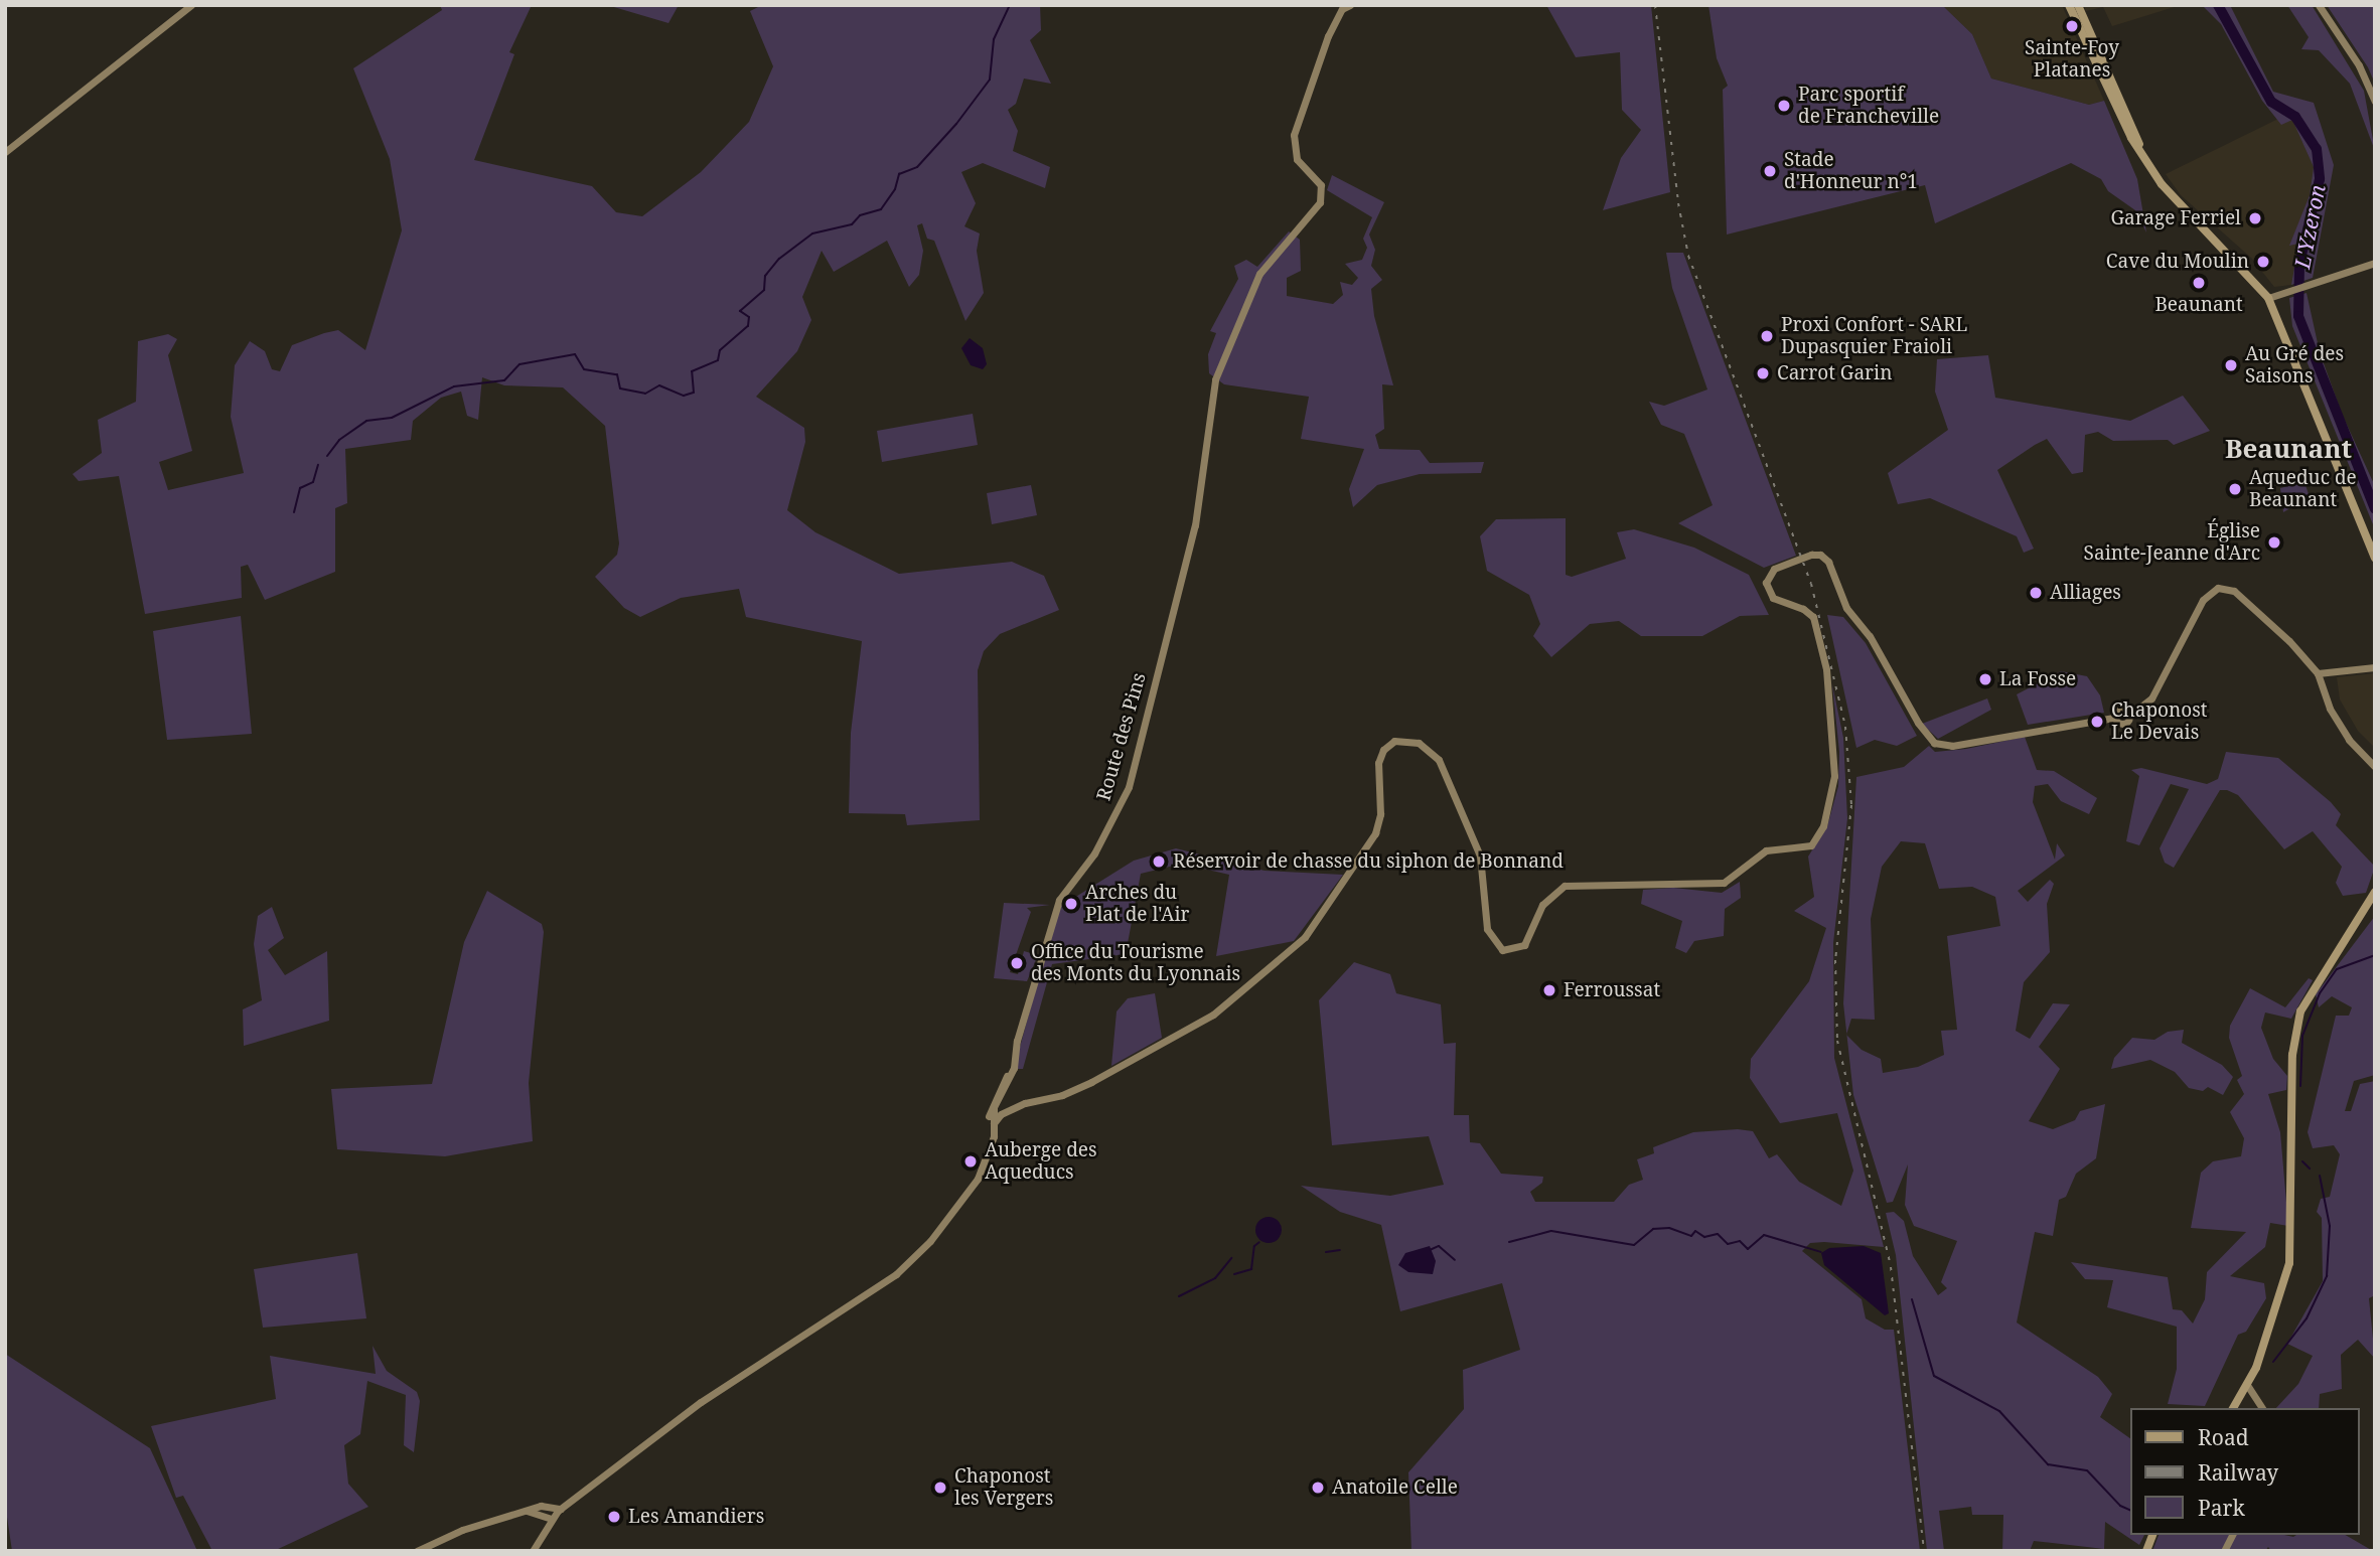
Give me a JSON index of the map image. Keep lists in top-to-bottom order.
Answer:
{
  "streets": {
    "main road": ["Route des Pins"]
  },
  "districts": ["Beaunant"],
  "water": ["L'Yzeron"],
  "places": [
    "Sainte-Foy Platanes",
    "Parc sportif de Francheville",
    "Stade d'Honneur n°1",
    "Garage Ferriel",
    "Cave du Moulin",
    "Beaunant",
    "Proxi Confort - SARL Dupasquier Fraioli",
    "Au Gré des Saisons",
    "Carrot Garin",
    "Aqueduc de Beaunant",
    "Église Sainte-Jeanne d'Arc",
    "Alliages",
    "La Fosse",
    "Chaponost Le Devais",
    "Réservoir de chasse du siphon de Bonnand",
    "Arches du Plat de l'Air",
    "Office du Tourisme des Monts du Lyonnais",
    "Ferroussat",
    "Auberge des Aqueducs",
    "Chaponost les Vergers",
    "Anatoile Celle",
    "Les Amandiers"
  ],
  "legend": ["Road", "Railway", "Park"]
}
